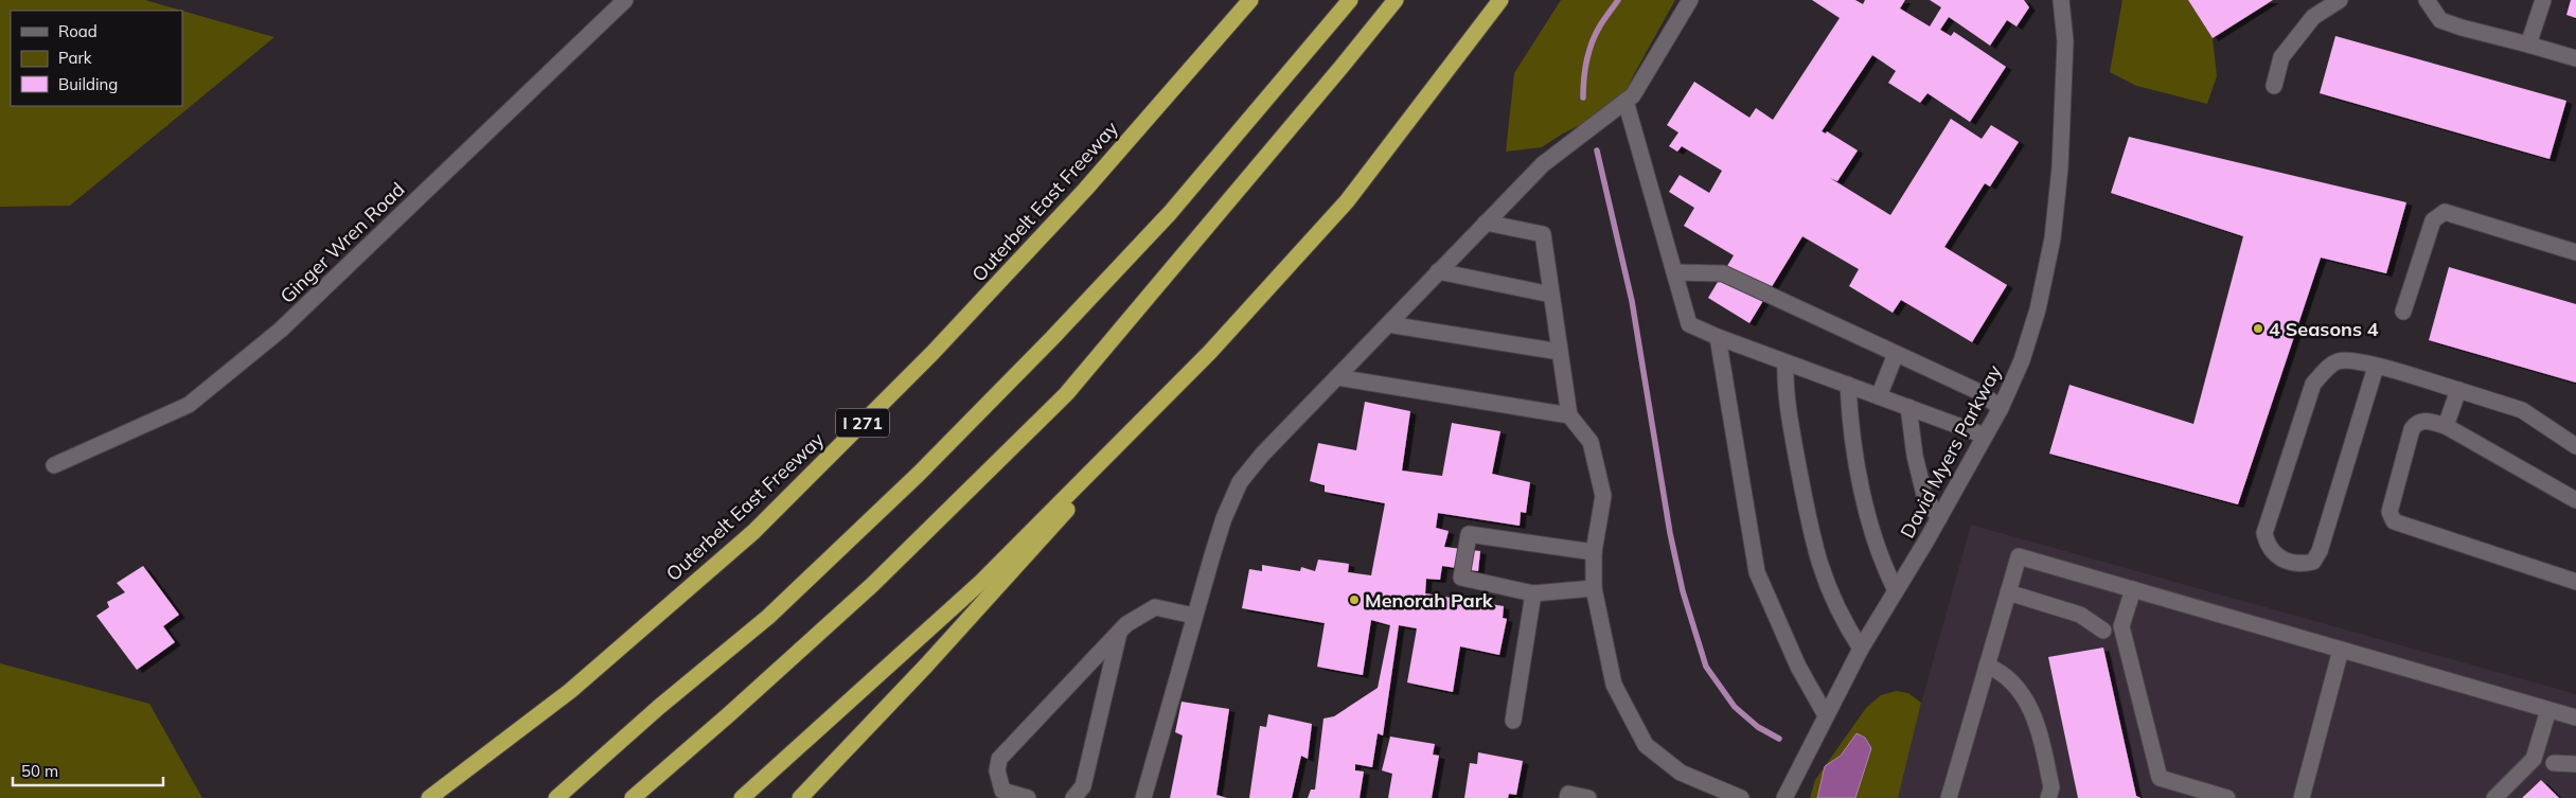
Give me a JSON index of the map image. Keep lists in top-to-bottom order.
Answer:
{
  "streets": {
    "highway": ["Outerbelt East Freeway", "I 271"],
    "street": ["Ginger Wren Road", "David Myers Parkway"]
  },
  "places": ["4 Seasons 4", "Menorah Park"],
  "legend": ["Road", "Park", "Building"],
  "scale_bar": "50 m"
}
